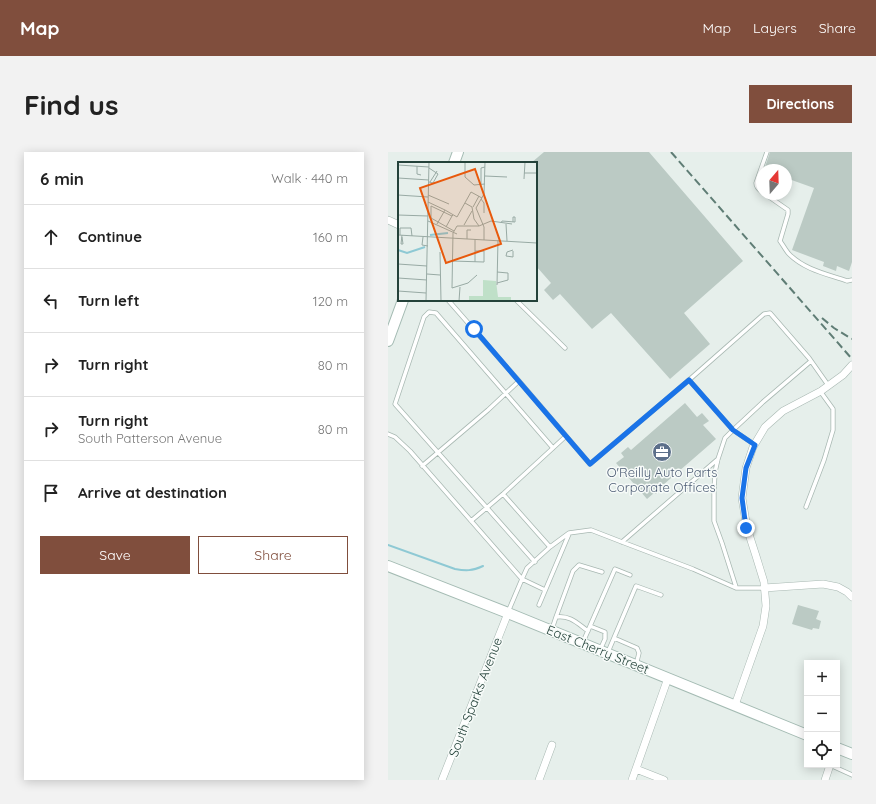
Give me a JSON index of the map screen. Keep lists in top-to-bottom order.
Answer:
{
  "streets": {
    "street": ["East Cherry Street", "South Sparks Avenue"]
  },
  "crossings": [
    ["East Cherry Street", "South Sparks Avenue"]
  ],
  "places": {
    "office": ["O'Reilly Auto Parts Corporate Offices"]
  },
  "north": "top",
  "page": {
    "header": "Map",
    "nav": ["Map", "Layers", "Share"],
    "buttons": [
      "Directions",
      ["Save", "Share"]
    ],
    "title": "Find us",
    "heading": ["6 min", "Walk · 440 m"],
    "list": [
      ["Continue", "160 m"],
      ["Turn left", "120 m"],
      ["Turn right", "80 m"],
      ["Turn right", "South Patterson Avenue", "80 m"],
      "Arrive at destination"
    ],
    "map_buttons": ["+", "−"]
  }
}
